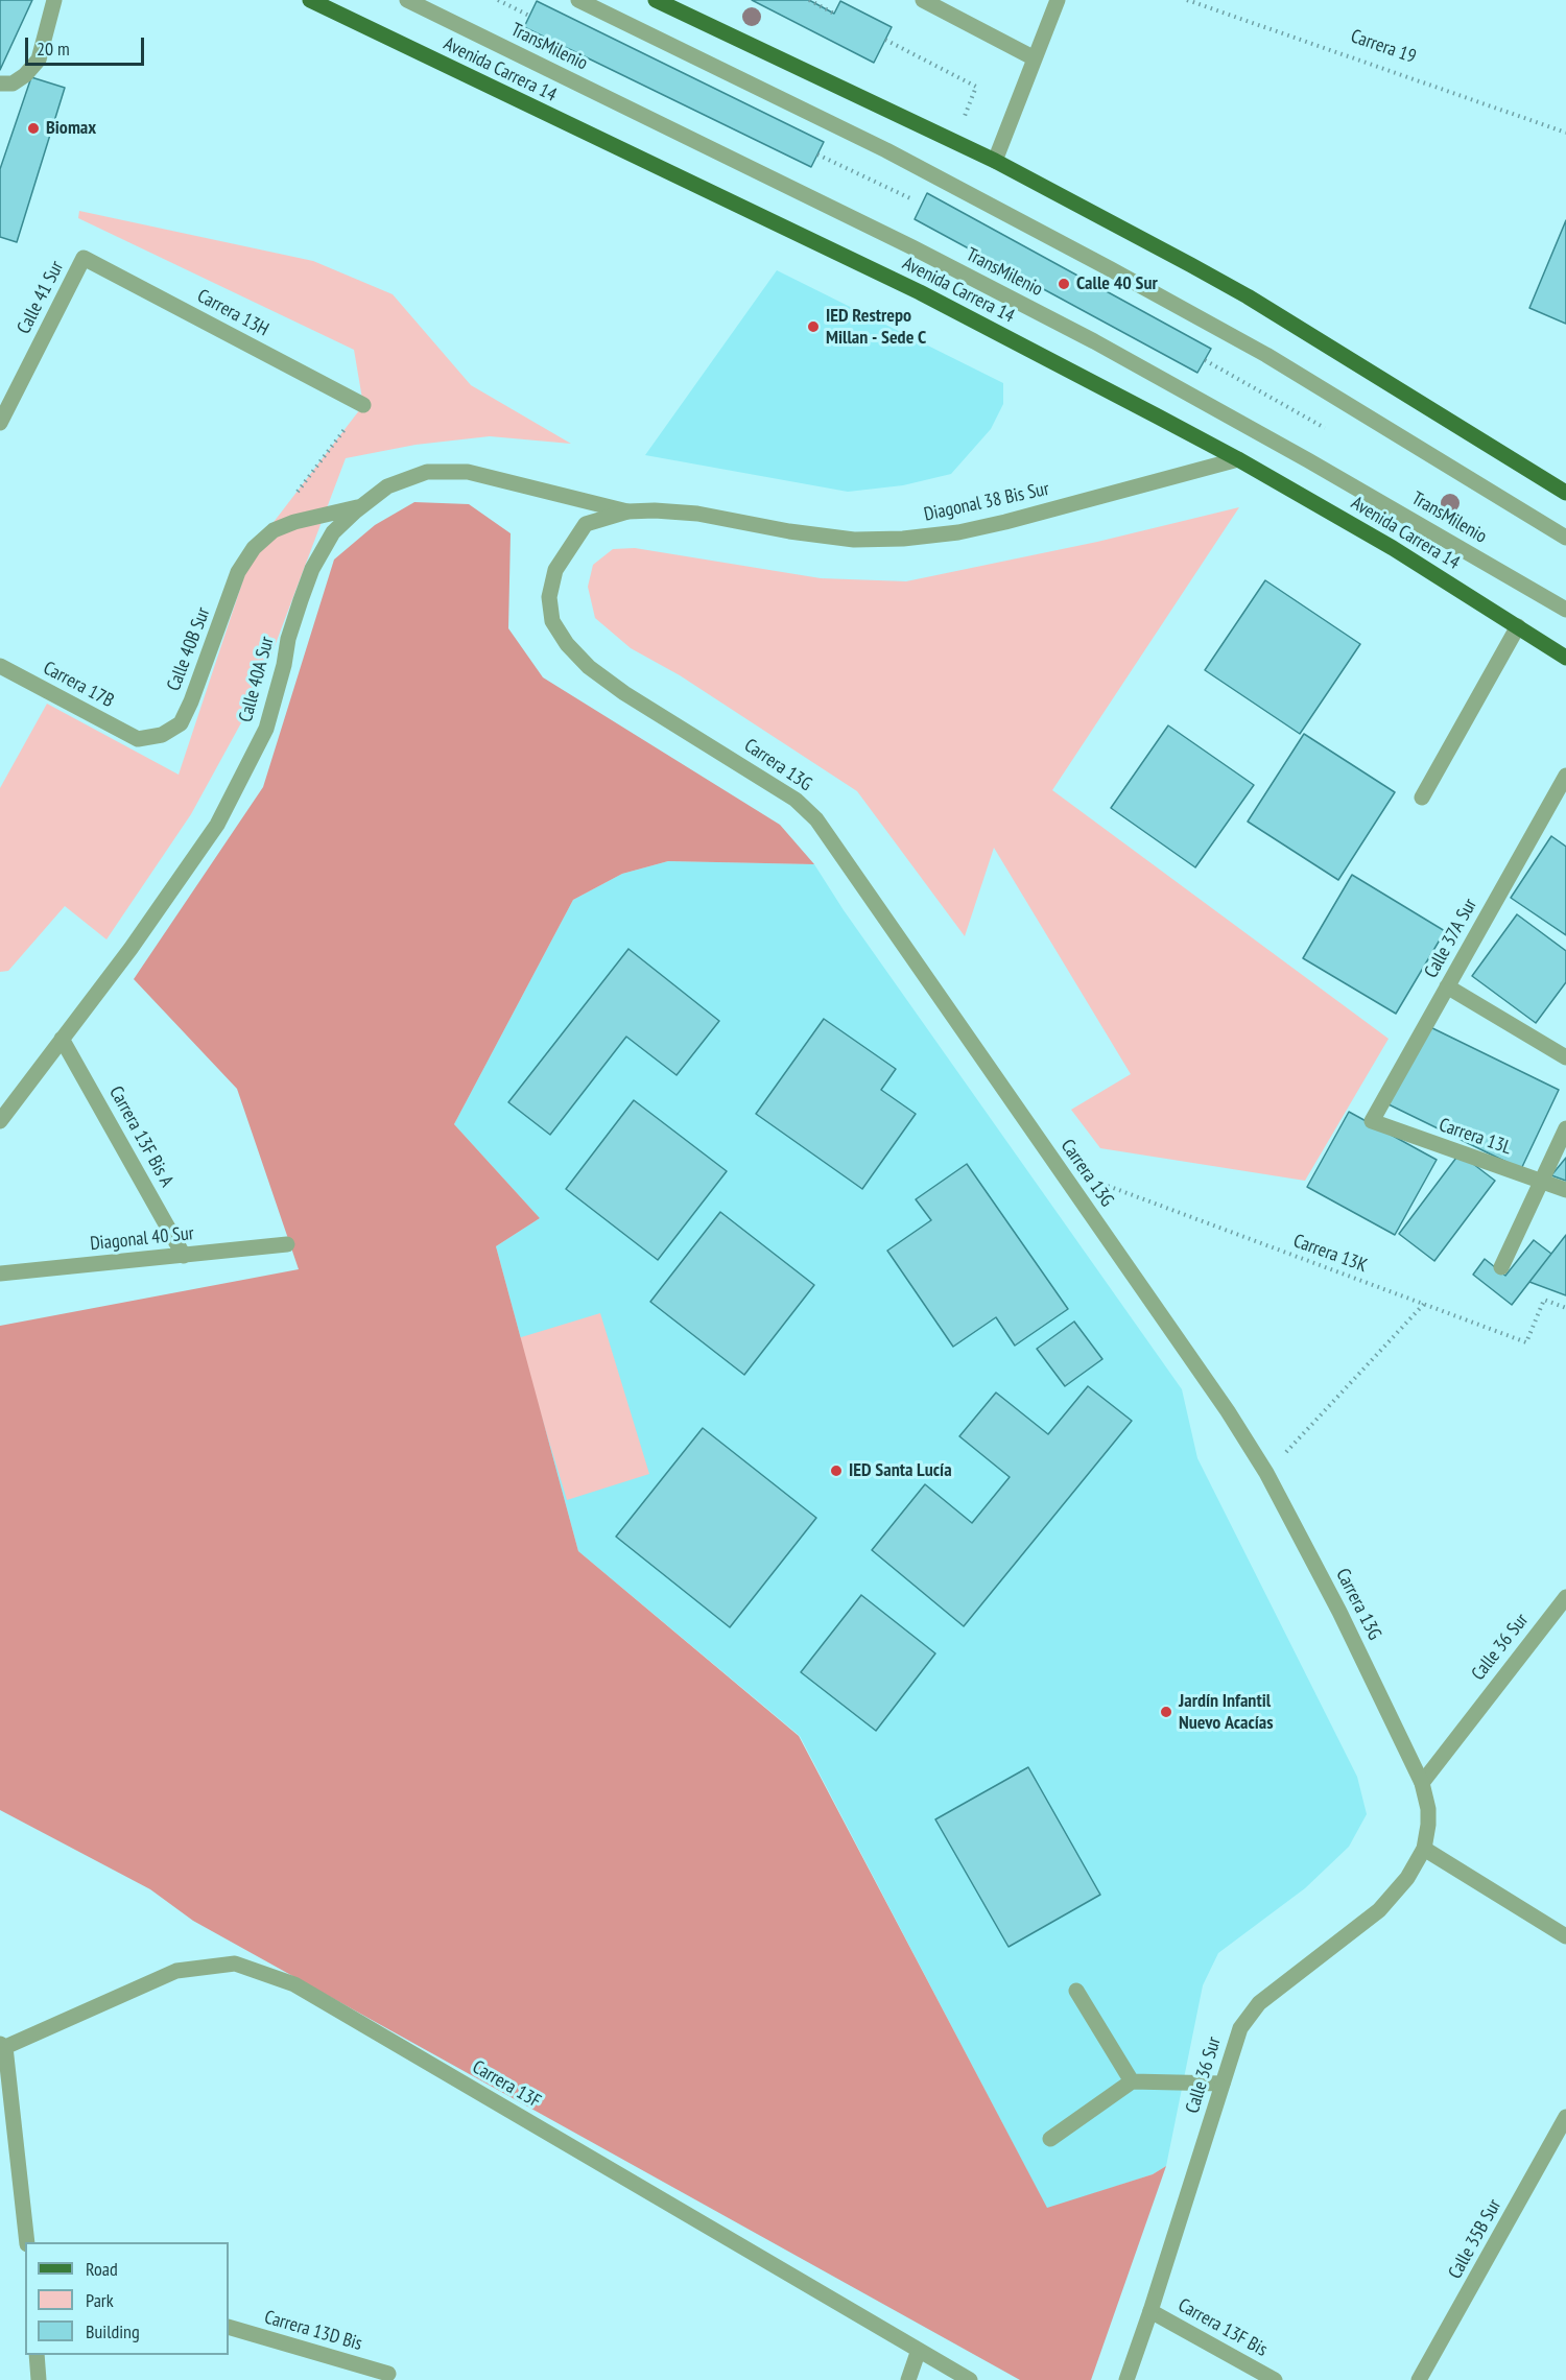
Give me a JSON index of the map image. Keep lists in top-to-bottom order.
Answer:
{
  "streets": {
    "main road": ["Avenida Carrera 14"],
    "street": [
      "TransMilenio",
      "Calle 41 Sur",
      "Carrera 13H",
      "Diagonal 38 Bis Sur",
      "Calle 40B Sur",
      "Calle 40A Sur",
      "Carrera 17B",
      "Carrera 13G",
      "Calle 37A Sur",
      "Carrera 13F Bis A",
      "Carrera 13L",
      "Diagonal 40 Sur",
      "Calle 36 Sur",
      "Carrera 13F",
      "Calle 35B Sur",
      "Carrera 13F Bis",
      "Carrera 13D Bis"
    ],
    "path": ["Carrera 19", "Carrera 13K"]
  },
  "crossings": [
    ["Avenida Carrera 14", "Diagonal 38 Bis Sur"],
    ["Calle 41 Sur", "Carrera 13H"],
    ["Diagonal 38 Bis Sur", "Calle 40A Sur"],
    ["Diagonal 38 Bis Sur", "Carrera 13G"],
    ["Calle 40B Sur", "Calle 40A Sur"],
    ["Calle 40B Sur", "Carrera 17B"],
    ["Calle 40A Sur", "Carrera 13G"],
    ["Calle 40A Sur", "Carrera 13F Bis A"],
    ["Carrera 13G", "Calle 36 Sur"],
    ["Calle 37A Sur", "Carrera 13L"],
    ["Carrera 13F Bis A", "Diagonal 40 Sur"],
    ["Calle 36 Sur", "Carrera 13F Bis"]
  ],
  "places": [
    "Biomax",
    "Calle 40 Sur",
    "IED Restrepo Millan - Sede C",
    "IED Santa Lucía",
    "Jardín Infantil Nuevo Acacías"
  ],
  "legend": ["Road", "Park", "Building"],
  "scale_bar": "20 m"
}
